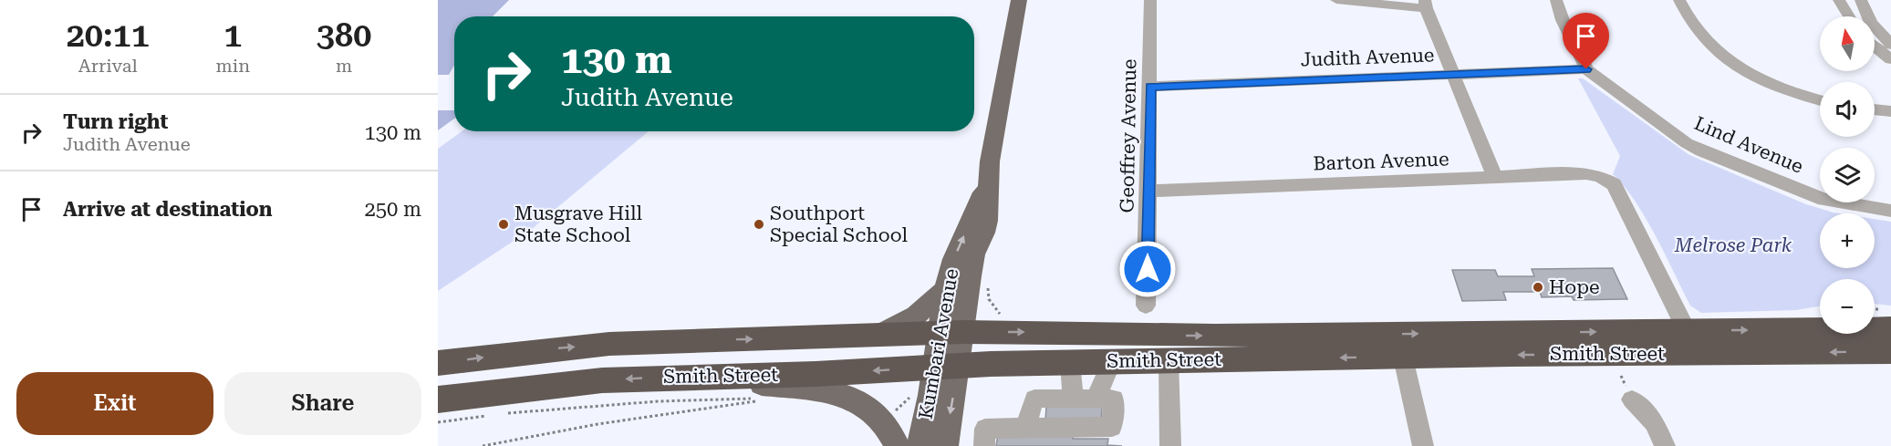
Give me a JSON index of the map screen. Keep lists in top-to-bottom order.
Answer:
{
  "streets": {
    "highway": ["Smith Street"],
    "main road": ["Kumbari Avenue"],
    "street": [
      "Judith Avenue",
      "Geoffrey Avenue",
      "Lind Avenue",
      "Barton Avenue"
    ]
  },
  "crossings": [
    ["Judith Avenue", "Geoffrey Avenue"],
    ["Judith Avenue", "Lind Avenue"],
    ["Geoffrey Avenue", "Barton Avenue"],
    ["Barton Avenue", "Smith Street"],
    ["Kumbari Avenue", "Smith Street"]
  ],
  "parks": ["Melrose Park"],
  "places": ["Musgrave Hill State School", "Southport Special School", "Hope"],
  "north": "top",
  "page": {
    "eta": [
      "20:11",
      "Arrival",
      "1",
      "min",
      "380",
      "m"
    ],
    "map_buttons": ["+", "−"],
    "turn": ["130 m", "Judith Avenue"],
    "list": [
      {
        "name": "Turn right",
        "note": "Judith Avenue",
        "value": "130 m"
      },
      {
        "name": "Arrive at destination",
        "value": "250 m"
      }
    ],
    "buttons": ["Exit", "Share"]
  }
}
